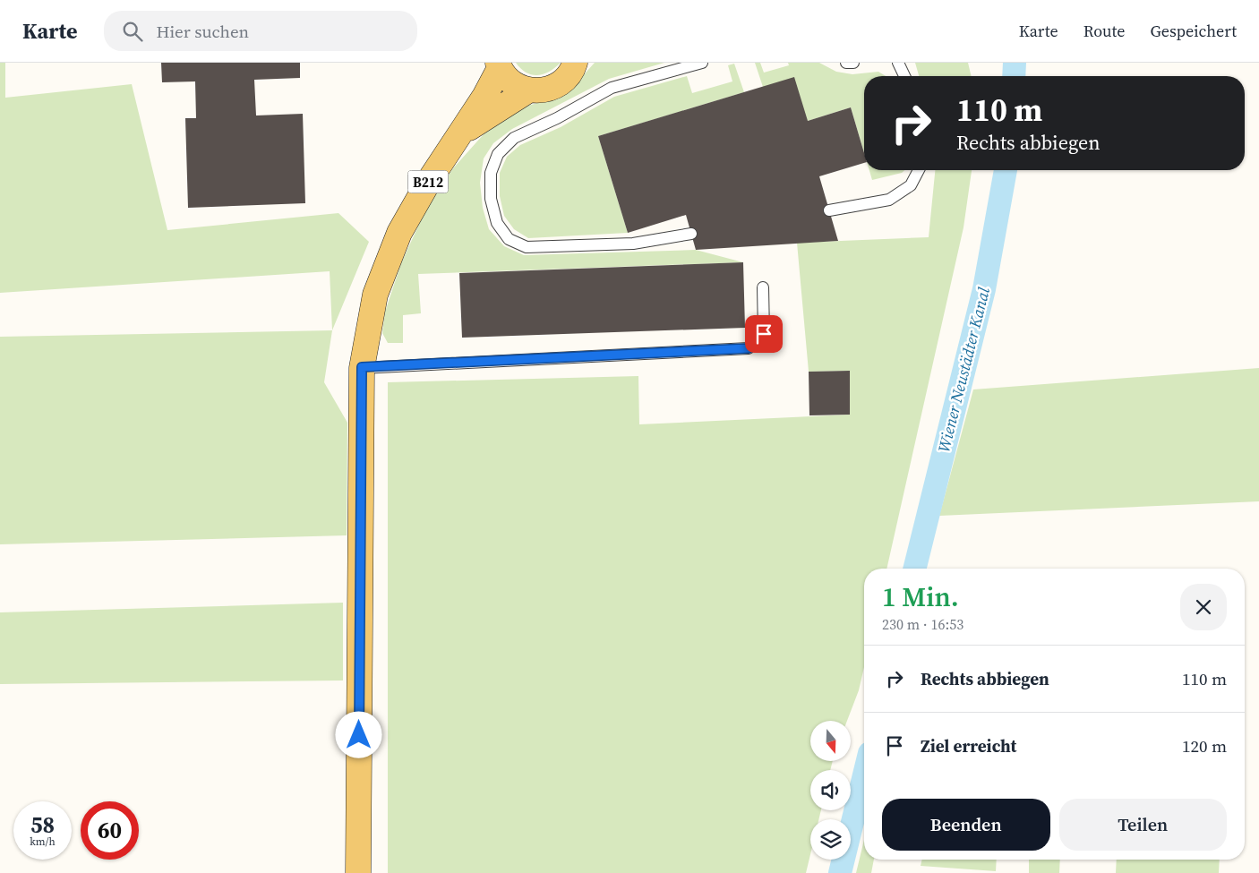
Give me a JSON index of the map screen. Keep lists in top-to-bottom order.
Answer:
{
  "streets": {
    "main road": ["B212"]
  },
  "water": ["Wiener Neustädter Kanal"],
  "north": "bottom",
  "page": {
    "header": "Karte",
    "search": "Hier suchen",
    "nav": ["Karte", "Route", "Gespeichert"],
    "turn": ["110 m", "Rechts abbiegen"],
    "heading": ["1 Min.", "230 m · 16:53"],
    "list": [
      {
        "name": "Rechts abbiegen",
        "value": "110 m"
      },
      {
        "name": "Ziel erreicht",
        "value": "120 m"
      }
    ],
    "buttons": ["Beenden", "Teilen"],
    "speed": "58 km/h",
    "limit": "60"
  }
}
